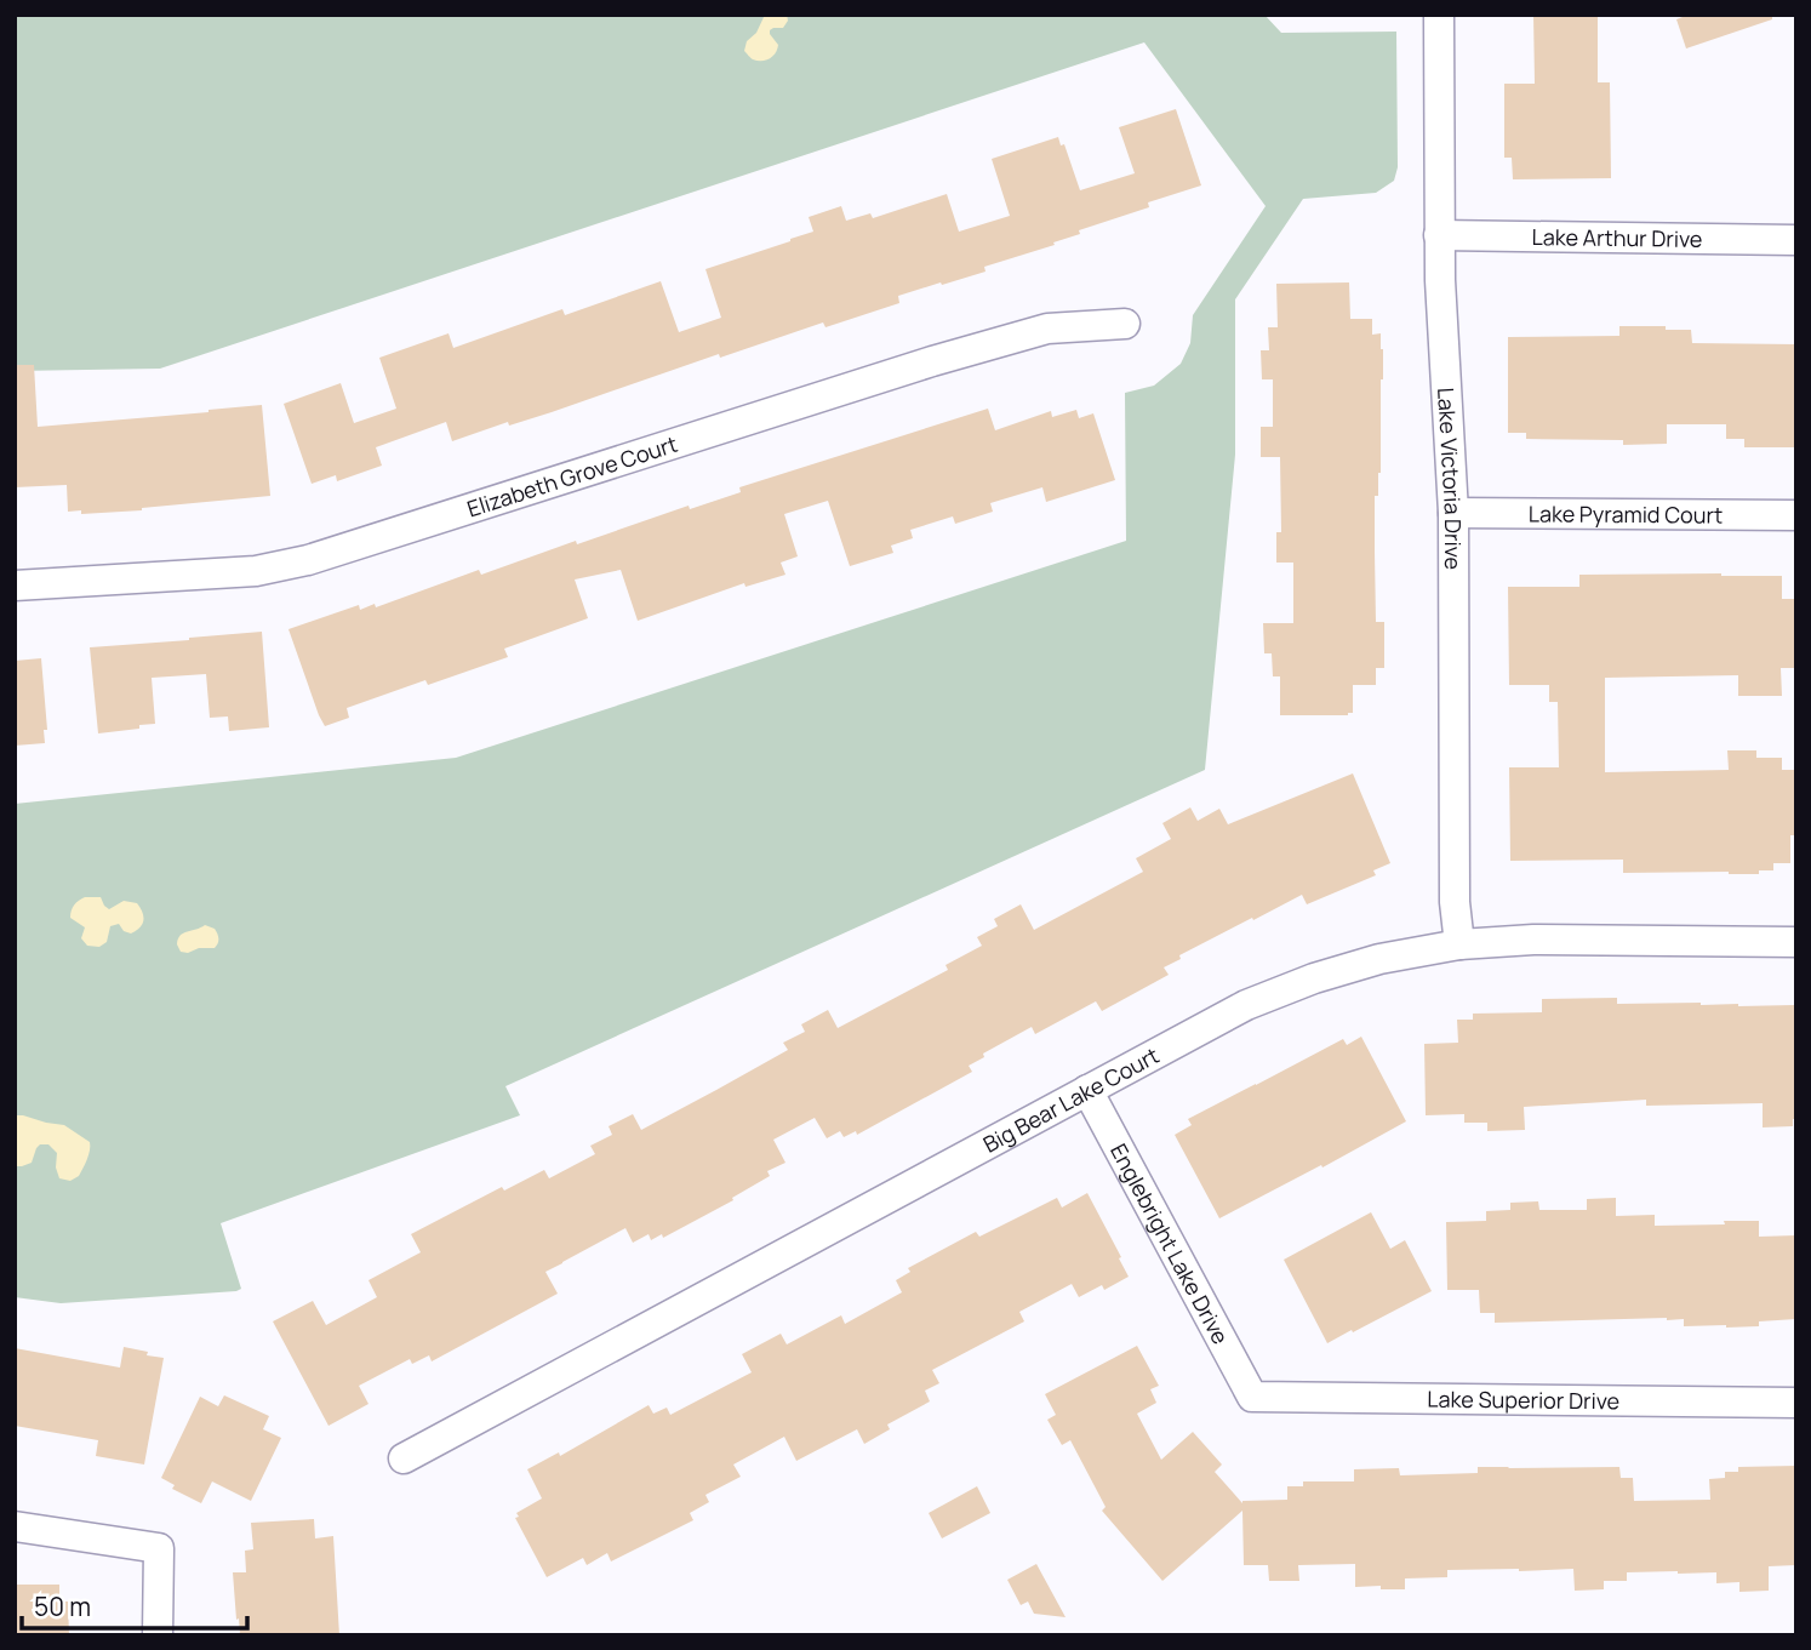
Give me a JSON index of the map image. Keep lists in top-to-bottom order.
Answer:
{
  "streets": {
    "street": [
      "Lake Arthur Drive",
      "Elizabeth Grove Court",
      "Lake Victoria Drive",
      "Lake Pyramid Court",
      "Big Bear Lake Court",
      "Englebright Lake Drive",
      "Lake Superior Drive"
    ]
  },
  "crossings": [
    ["Lake Arthur Drive", "Lake Victoria Drive"],
    ["Lake Victoria Drive", "Lake Pyramid Court"],
    ["Lake Victoria Drive", "Big Bear Lake Court"],
    ["Big Bear Lake Court", "Englebright Lake Drive"],
    ["Englebright Lake Drive", "Lake Superior Drive"]
  ],
  "scale_bar": "50 m"
}
